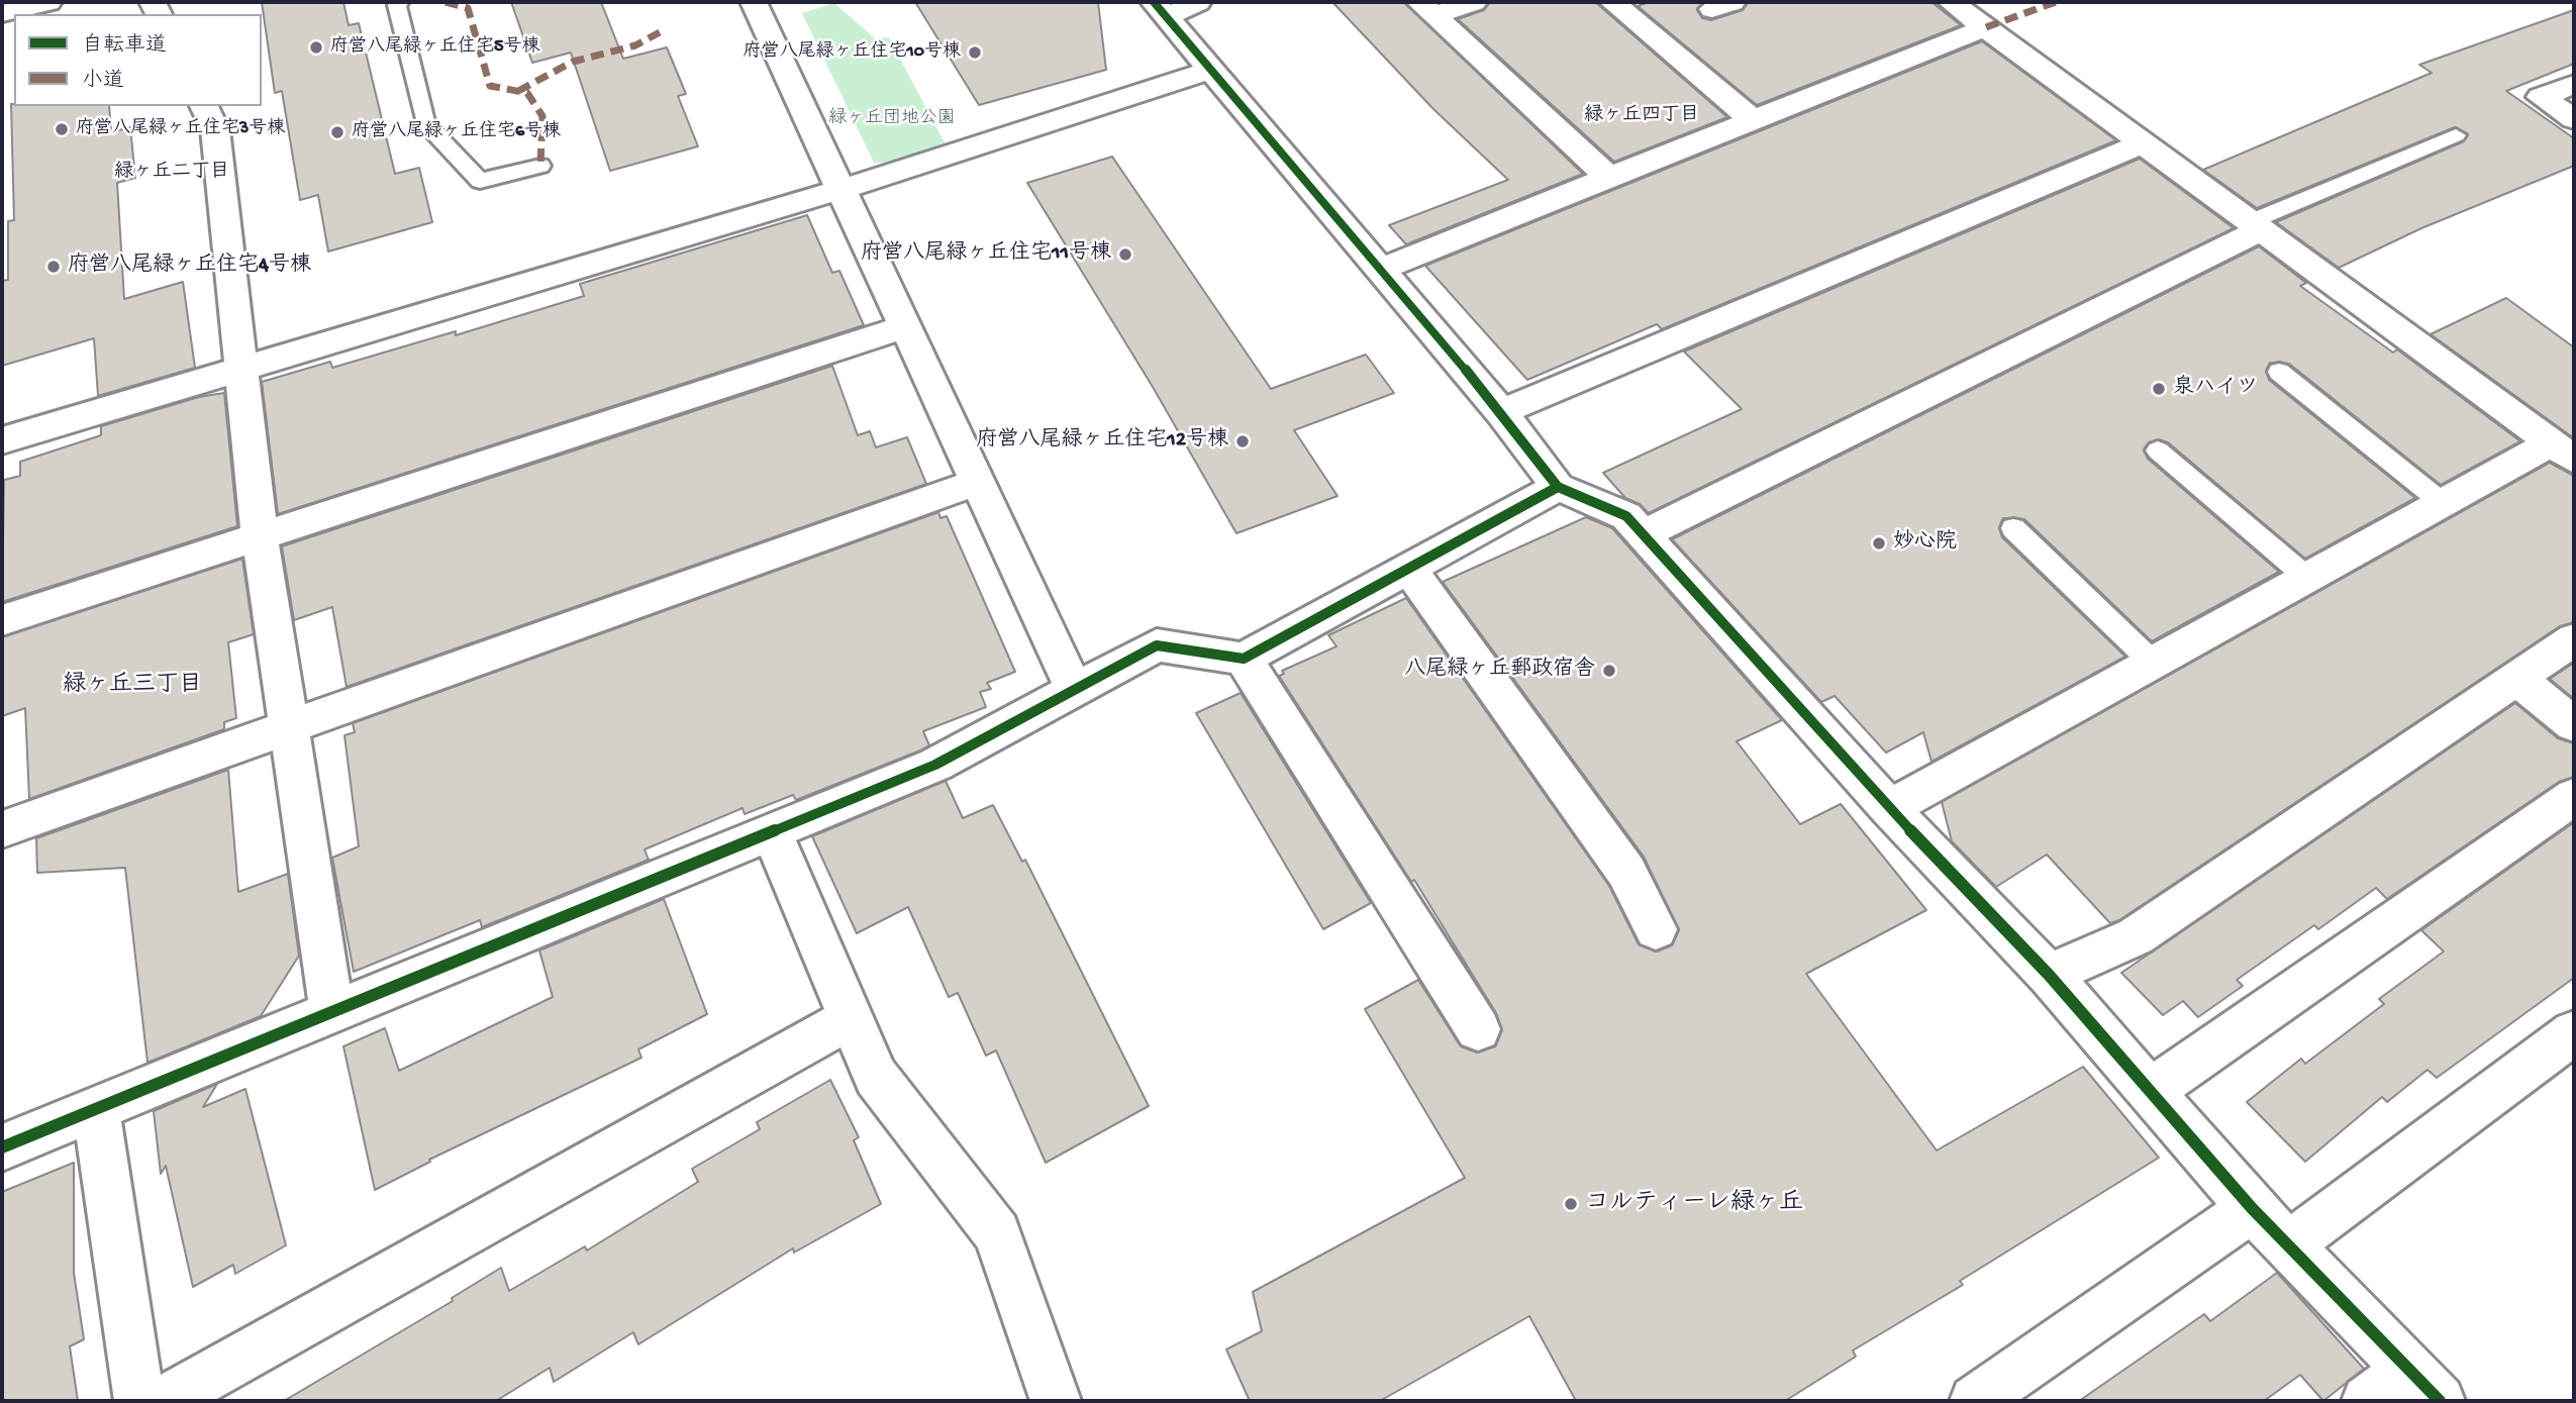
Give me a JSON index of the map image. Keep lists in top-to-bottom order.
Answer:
{
  "districts": ["緑ヶ丘四丁目", "緑ヶ丘二丁目", "緑ヶ丘三丁目"],
  "parks": ["緑ヶ丘団地公園"],
  "places": [
    "府営八尾緑ヶ丘住宅5号棟",
    "府営八尾緑ヶ丘住宅10号棟",
    "府営八尾緑ヶ丘住宅3号棟",
    "府営八尾緑ヶ丘住宅6号棟",
    "府営八尾緑ヶ丘住宅11号棟",
    "府営八尾緑ヶ丘住宅4号棟",
    "泉ハイツ",
    "府営八尾緑ヶ丘住宅12号棟",
    "妙心院",
    "八尾緑ヶ丘郵政宿舎",
    "コルティーレ緑ヶ丘"
  ],
  "legend": ["自転車道", "小道"]
}
